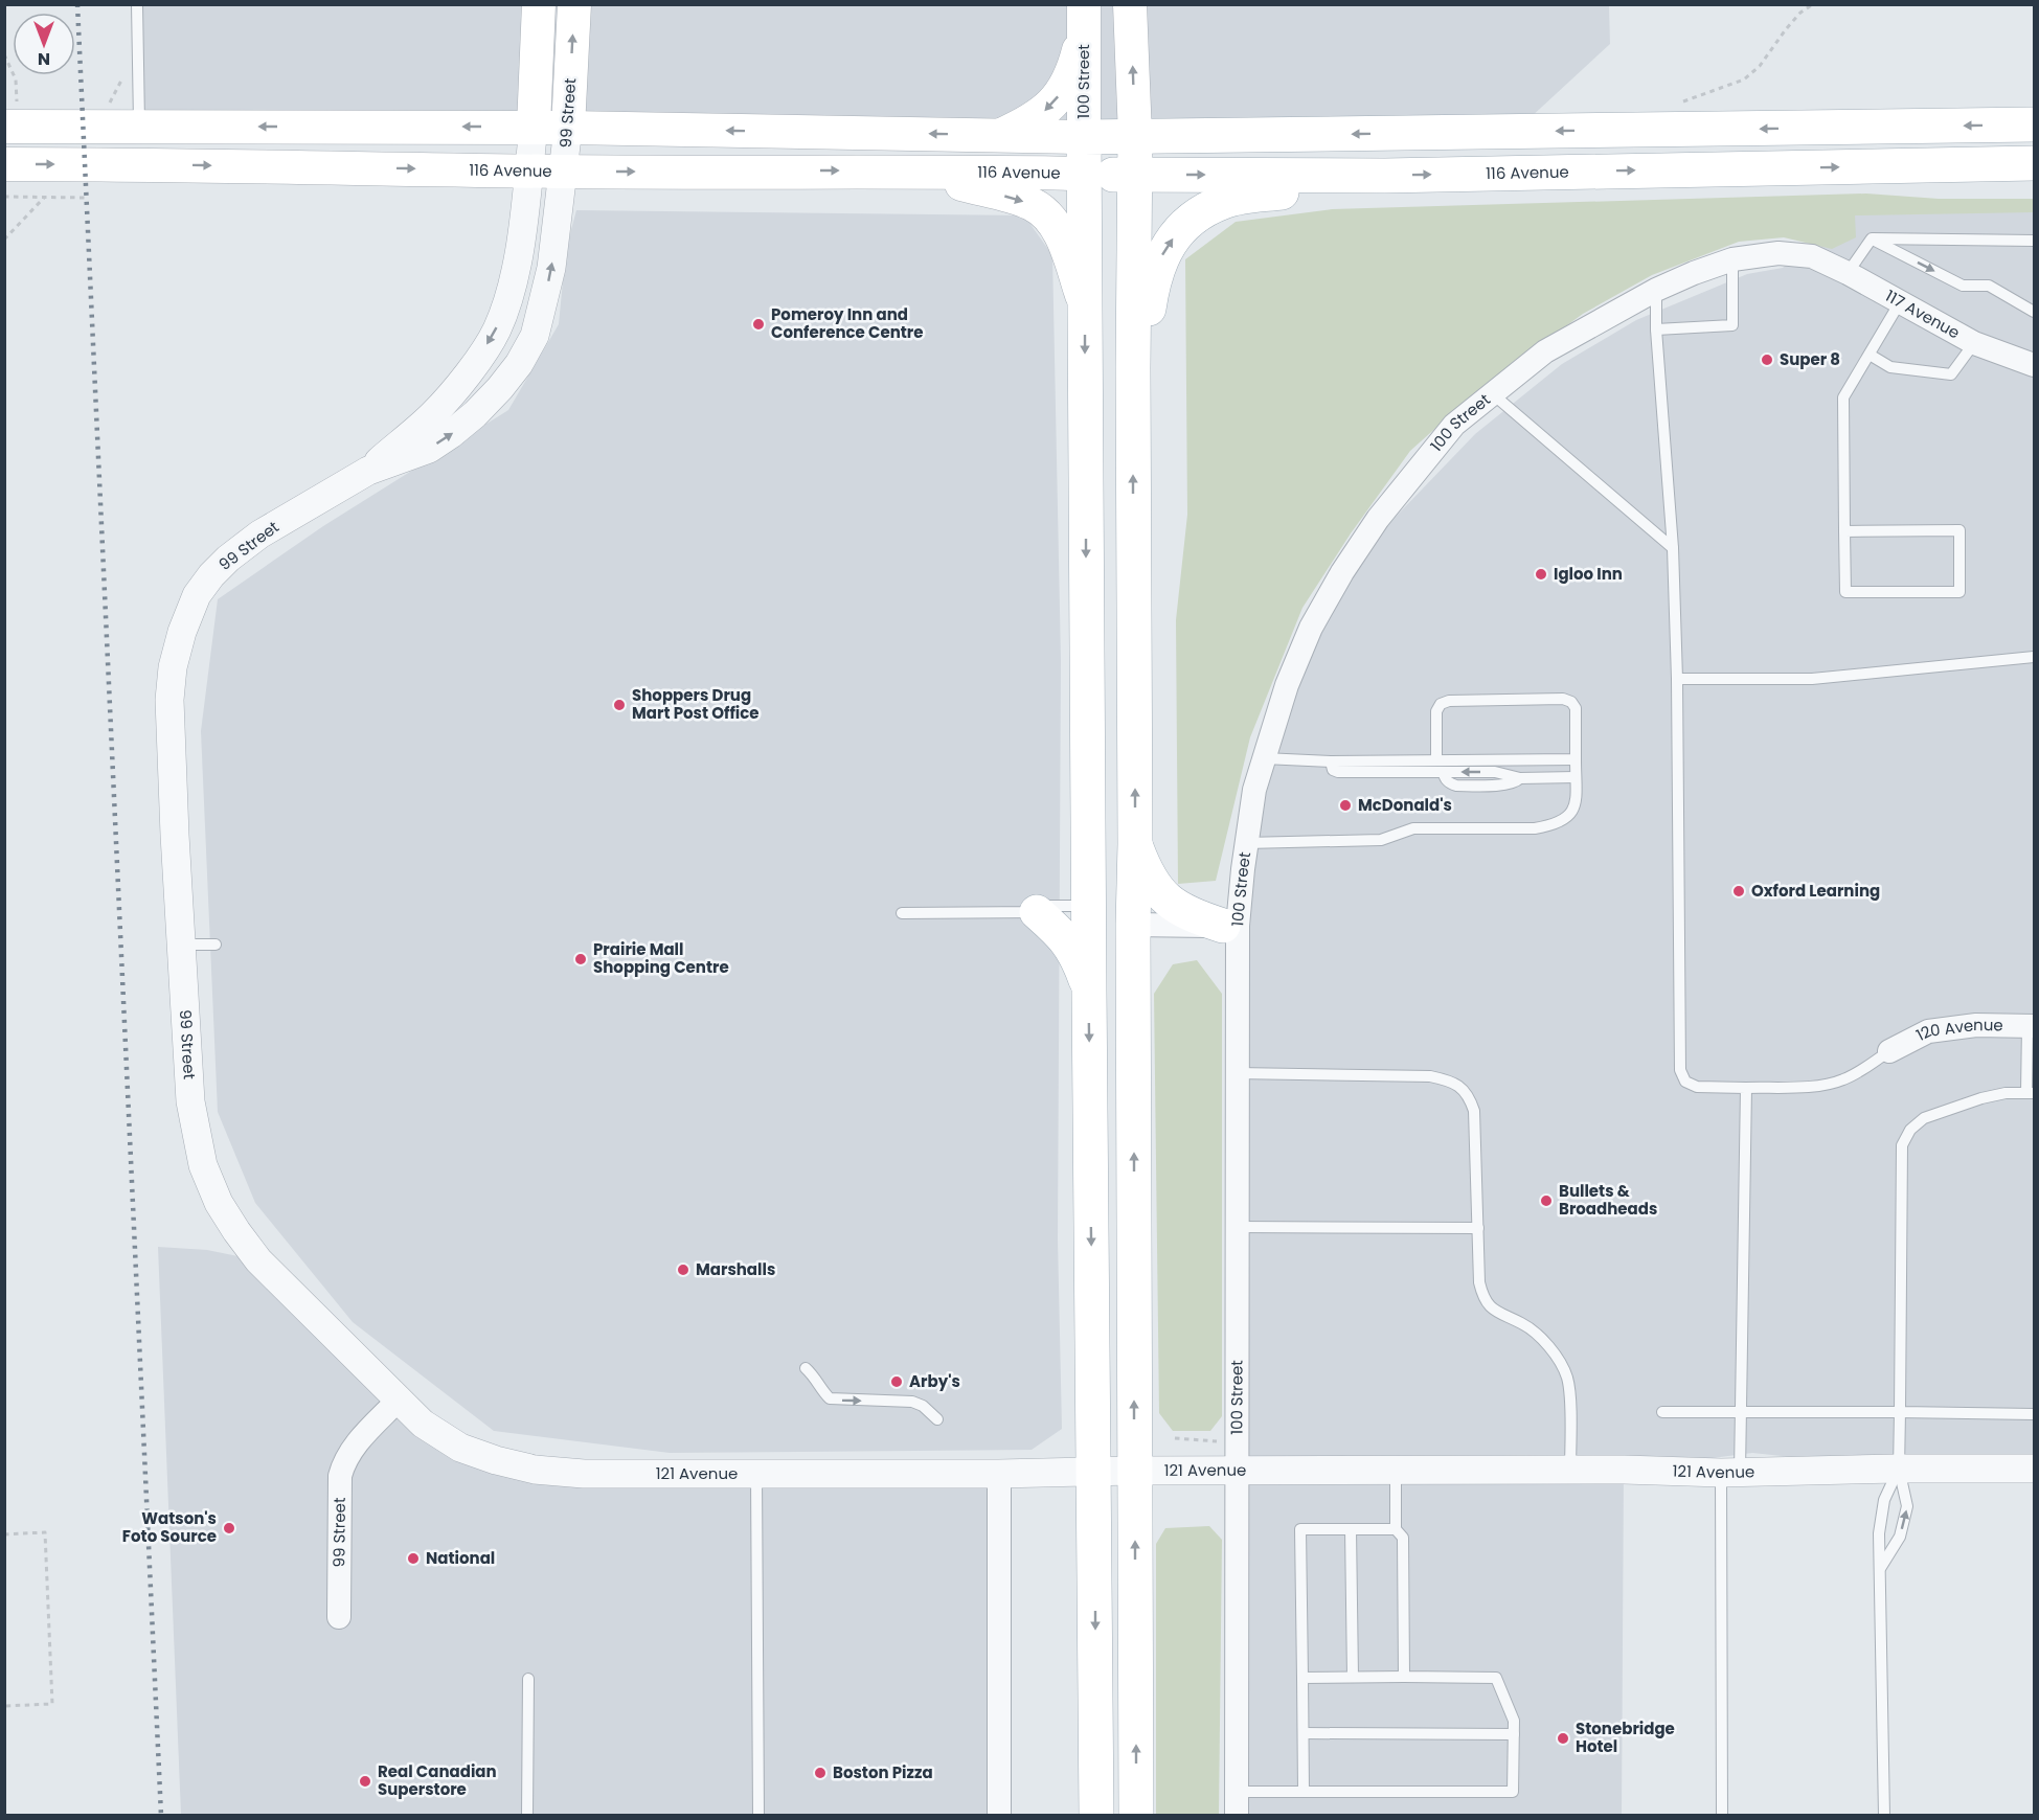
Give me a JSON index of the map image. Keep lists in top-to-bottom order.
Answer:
{
  "streets": {
    "main road": ["100 Street", "99 Street", "116 Avenue"],
    "street": ["117 Avenue", "120 Avenue", "121 Avenue"]
  },
  "crossings": [
    ["100 Street", "116 Avenue"],
    ["100 Street", "117 Avenue"],
    ["100 Street", "121 Avenue"],
    ["99 Street", "116 Avenue"],
    ["99 Street", "121 Avenue"]
  ],
  "places": [
    "Pomeroy Inn and Conference Centre",
    "Super 8",
    "Igloo Inn",
    "Shoppers Drug Mart Post Office",
    "McDonald's",
    "Oxford Learning",
    "Prairie Mall Shopping Centre",
    "Bullets & Broadheads",
    "Marshalls",
    "Arby's",
    "Watson's Foto Source",
    "National",
    "Stonebridge Hotel",
    "Boston Pizza",
    "Real Canadian Superstore"
  ],
  "north": "bottom"
}
